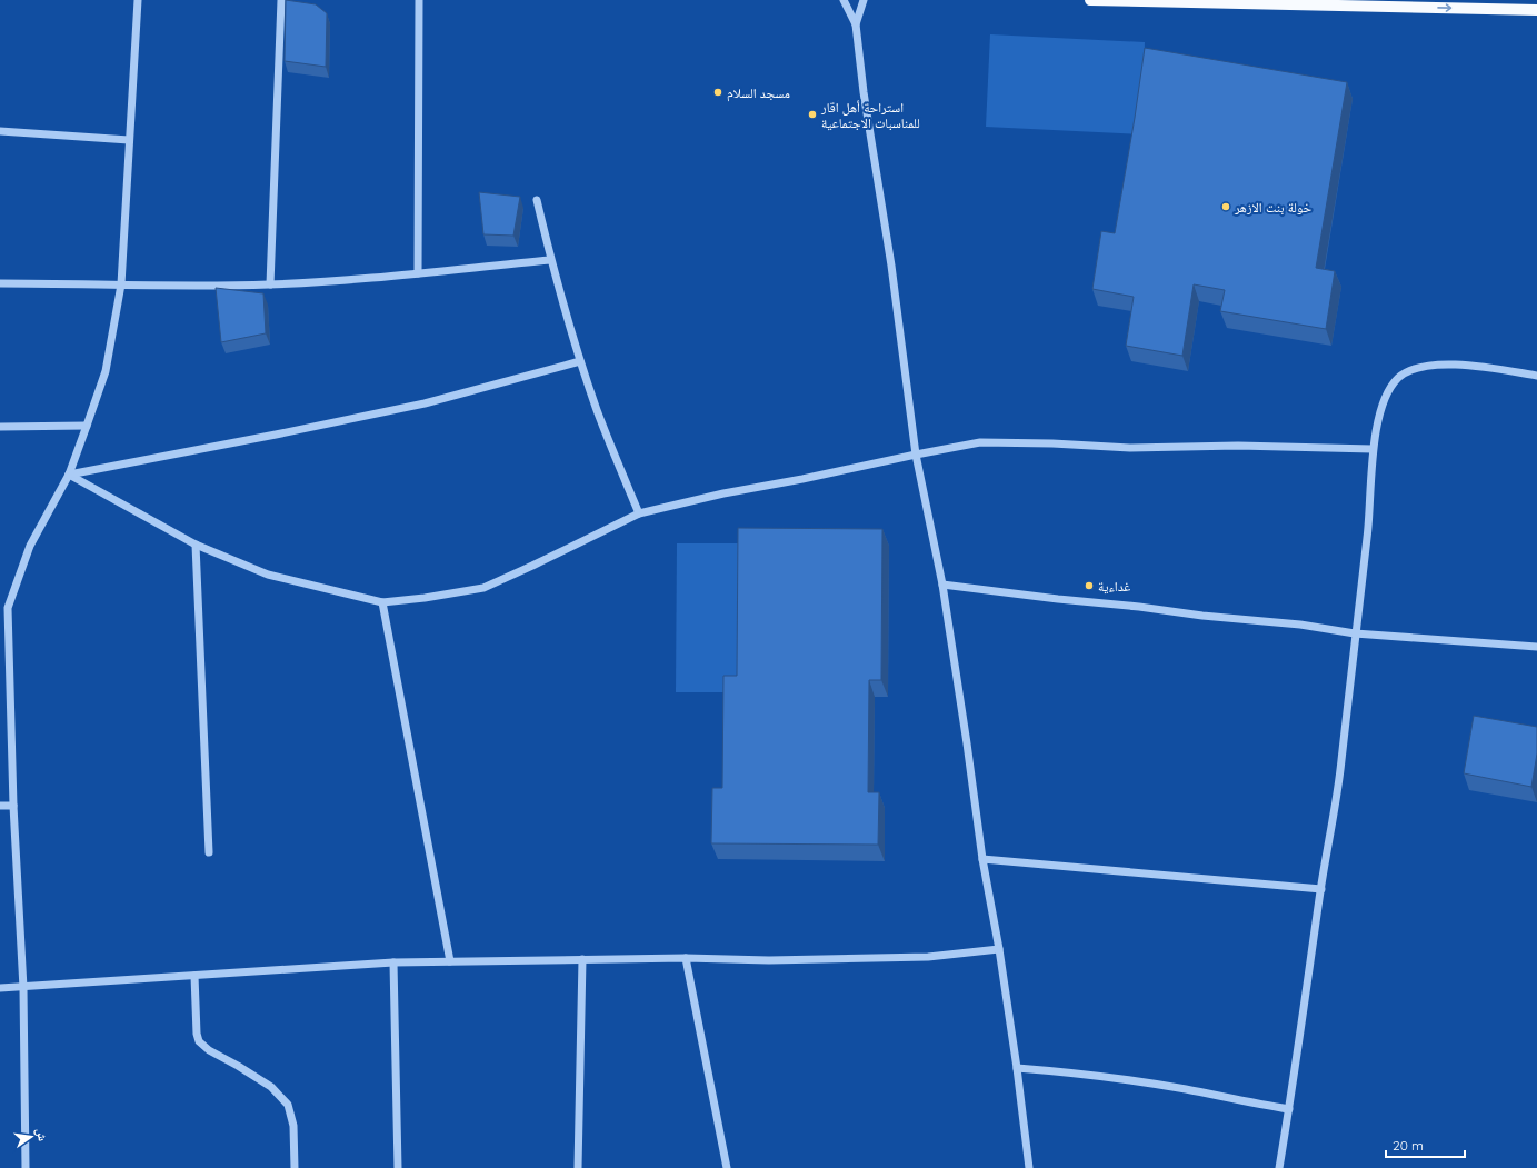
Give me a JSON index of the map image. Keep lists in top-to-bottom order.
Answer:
{
  "places": [
    "مسجد السلام",
    "استراحة أهل اقار للمناسبات الاجتماعية",
    "خولة بنت الازهر",
    "غداءية"
  ],
  "scale_bar": "20 m",
  "north": "right"
}
